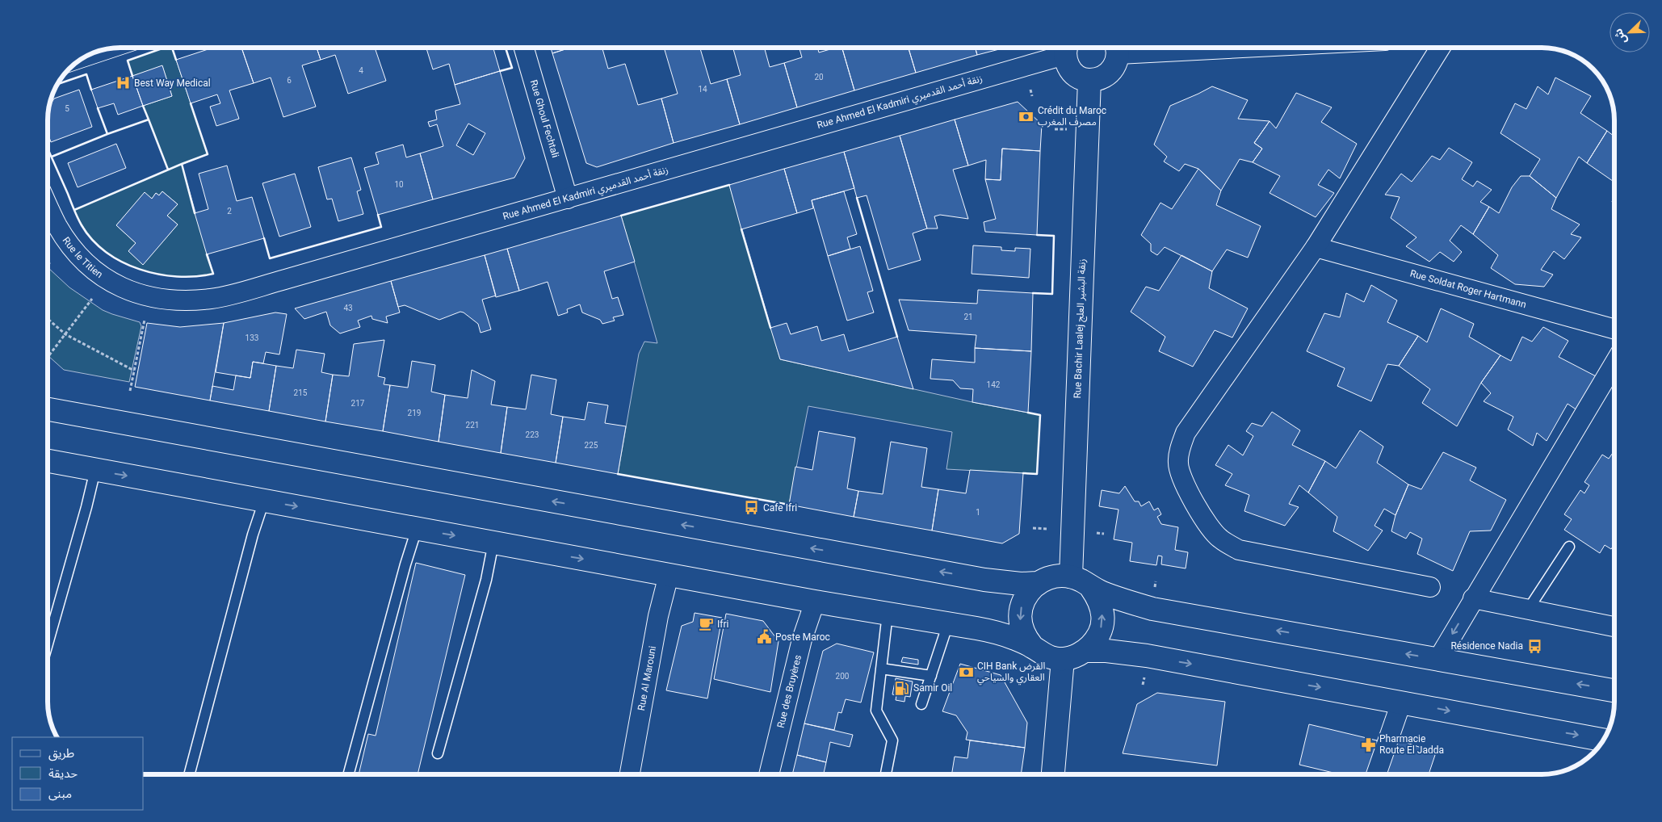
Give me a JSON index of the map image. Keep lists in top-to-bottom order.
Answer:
{
  "streets": {
    "main road": ["Rue Bachir Laalej زنقة البشير العلج"],
    "street": [
      "Rue Ahmed El Kadmiri زنقة أحمد القدميري",
      "Rue Ghoul Fechtali",
      "Rue le Titien",
      "Rue Soldat Roger Hartmann",
      "Rue Al Marouni",
      "Rue des Bruyères"
    ]
  },
  "crossings": [
    ["Rue Ahmed El Kadmiri زنقة أحمد القدميري", "Rue Ghoul Fechtali"],
    ["Rue Ahmed El Kadmiri زنقة أحمد القدميري", "Rue le Titien"]
  ],
  "places": {
    "hospital": ["Best Way Medical"],
    "bank": ["Crédit du Maroc مصرف المغرب", "CIH Bank القرض العقاري والسياحي"],
    "bus stop": ["Cafe Ifri", "Résidence Nadia"],
    "cafe": ["Ifri"],
    "public building": ["Poste Maroc"],
    "fuel station": ["Samir Oil"],
    "pharmacy": ["Pharmacie Route El Jadda"]
  },
  "house_numbers": [
    "4",
    "20",
    "6",
    "14",
    "5",
    "10",
    "2",
    "43",
    "21",
    "133",
    "142",
    "215",
    "217",
    "219",
    "221",
    "223",
    "225",
    "1",
    "200"
  ],
  "legend": ["طريق", "حديقة", "مبنى"],
  "north": "bottom left"
}
